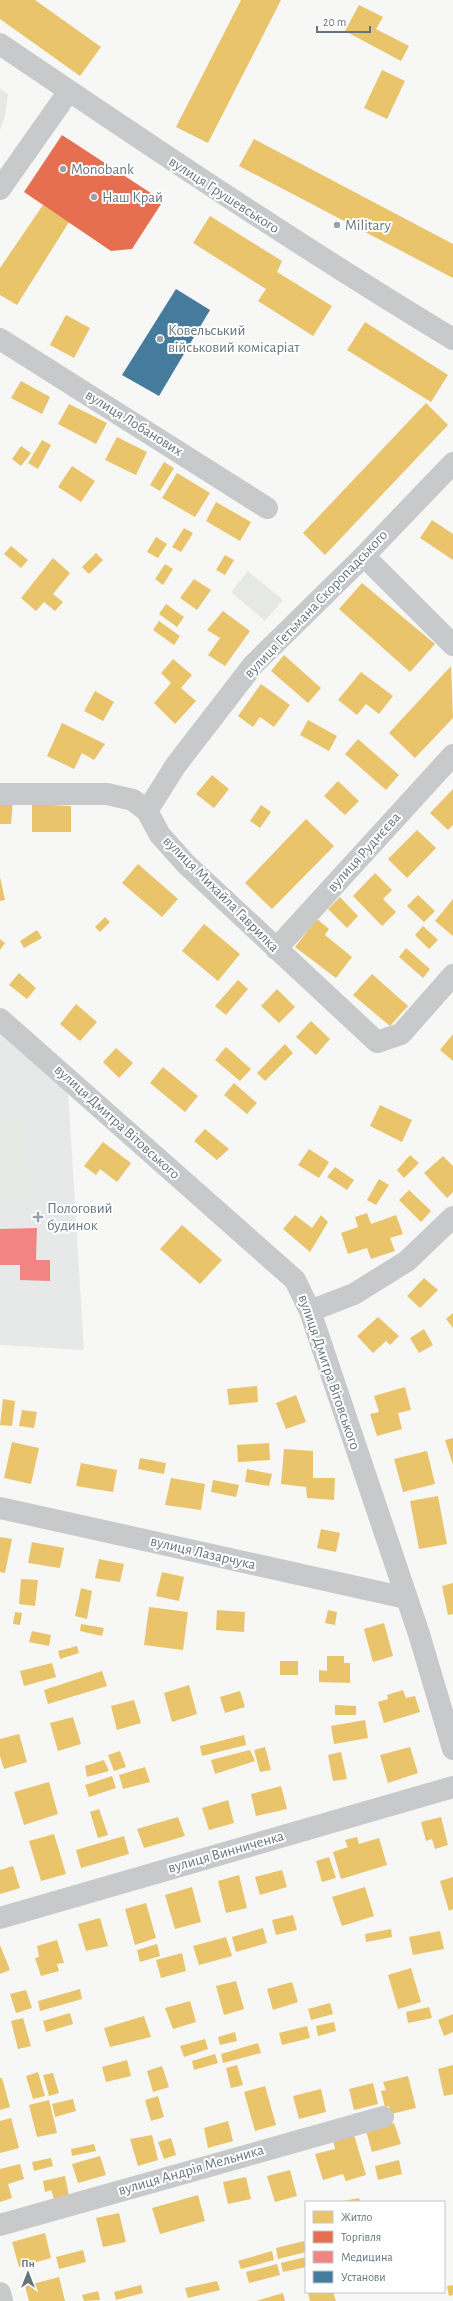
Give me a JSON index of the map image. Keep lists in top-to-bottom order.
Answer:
{
  "streets": {
    "street": [
      "вулиця Грушевського",
      "вулиця Лобанових",
      "вулиця Гетьмана Скоропадського",
      "вулиця Руднєєва",
      "вулиця Михайла Гаврилка",
      "вулиця Дмитра Вітовського",
      "вулиця Лазарчука",
      "вулиця Винниченка",
      "вулиця Андрія Мельника"
    ]
  },
  "crossings": [
    ["вулиця Гетьмана Скоропадського", "вулиця Михайла Гаврилка"],
    ["вулиця Руднєєва", "вулиця Михайла Гаврилка"],
    ["вулиця Дмитра Вітовського", "вулиця Лазарчука"]
  ],
  "places": {
    "other": [
      "Monobank",
      "Наш Край",
      "Military",
      "Ковельський військовий комісаріат"
    ],
    "health": ["Пологовий будинок"]
  },
  "legend": [
    "Житло",
    "Торгівля",
    "Медицина",
    "Установи"
  ],
  "scale_bar": "20 m",
  "north": "top"
}
